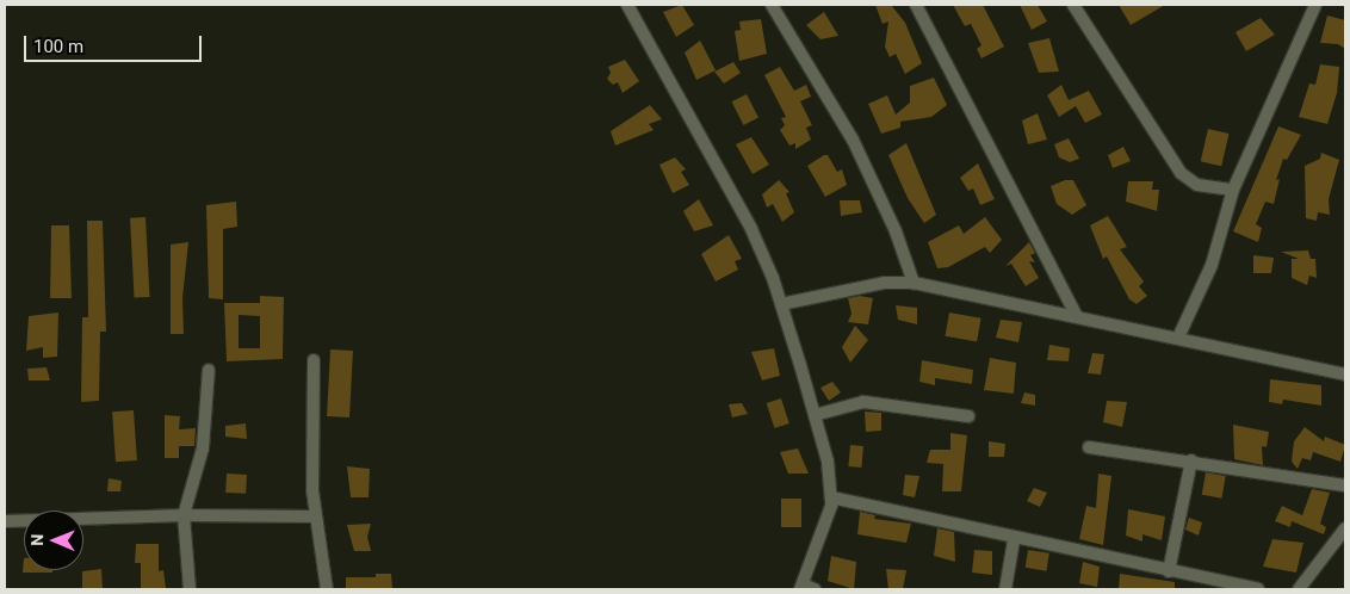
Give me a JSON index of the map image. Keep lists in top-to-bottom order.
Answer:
{
  "scale_bar": "100 m",
  "north": "left"
}
